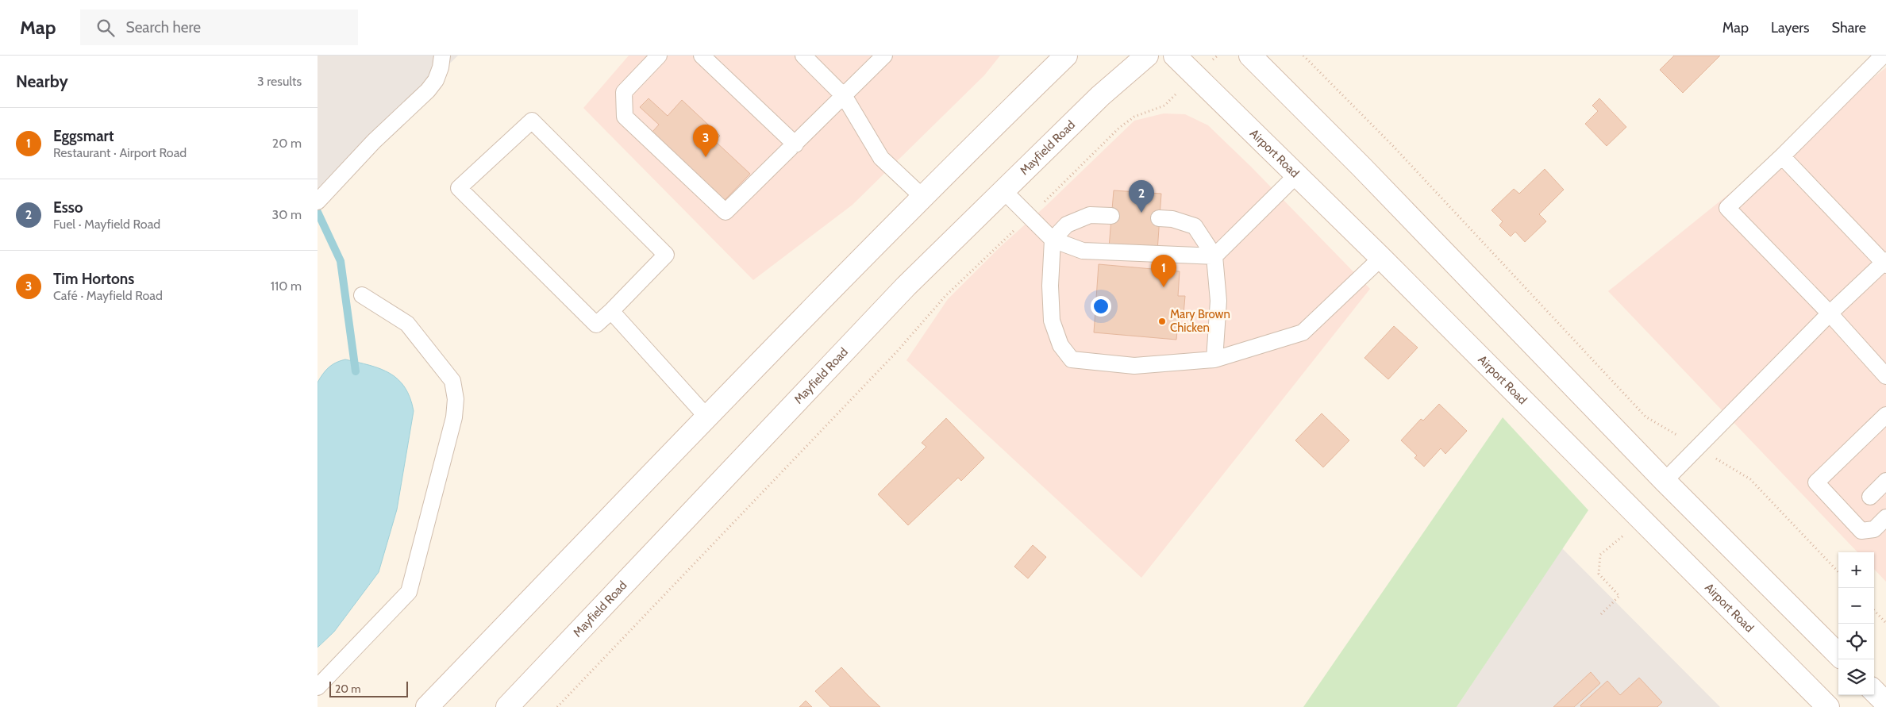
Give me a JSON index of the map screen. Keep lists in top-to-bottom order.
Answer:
{
  "streets": {
    "main road": ["Mayfield Road", "Airport Road"]
  },
  "places": ["Mary Brown Chicken"],
  "scale_bar": "20 m",
  "page": {
    "header": "Map",
    "search": "Search here",
    "nav": ["Map", "Layers", "Share"],
    "heading": ["Nearby", "3 results"],
    "list": [
      {
        "mark": "1",
        "name": "Eggsmart",
        "note": "Restaurant · Airport Road",
        "value": "20 m"
      },
      {
        "mark": "2",
        "name": "Esso",
        "note": "Fuel · Mayfield Road",
        "value": "30 m"
      },
      {
        "mark": "3",
        "name": "Tim Hortons",
        "note": "Café · Mayfield Road",
        "value": "110 m"
      }
    ],
    "pins": ["3", "2", "1"],
    "map_buttons": ["+", "−"],
    "scale": "20 m"
  }
}
